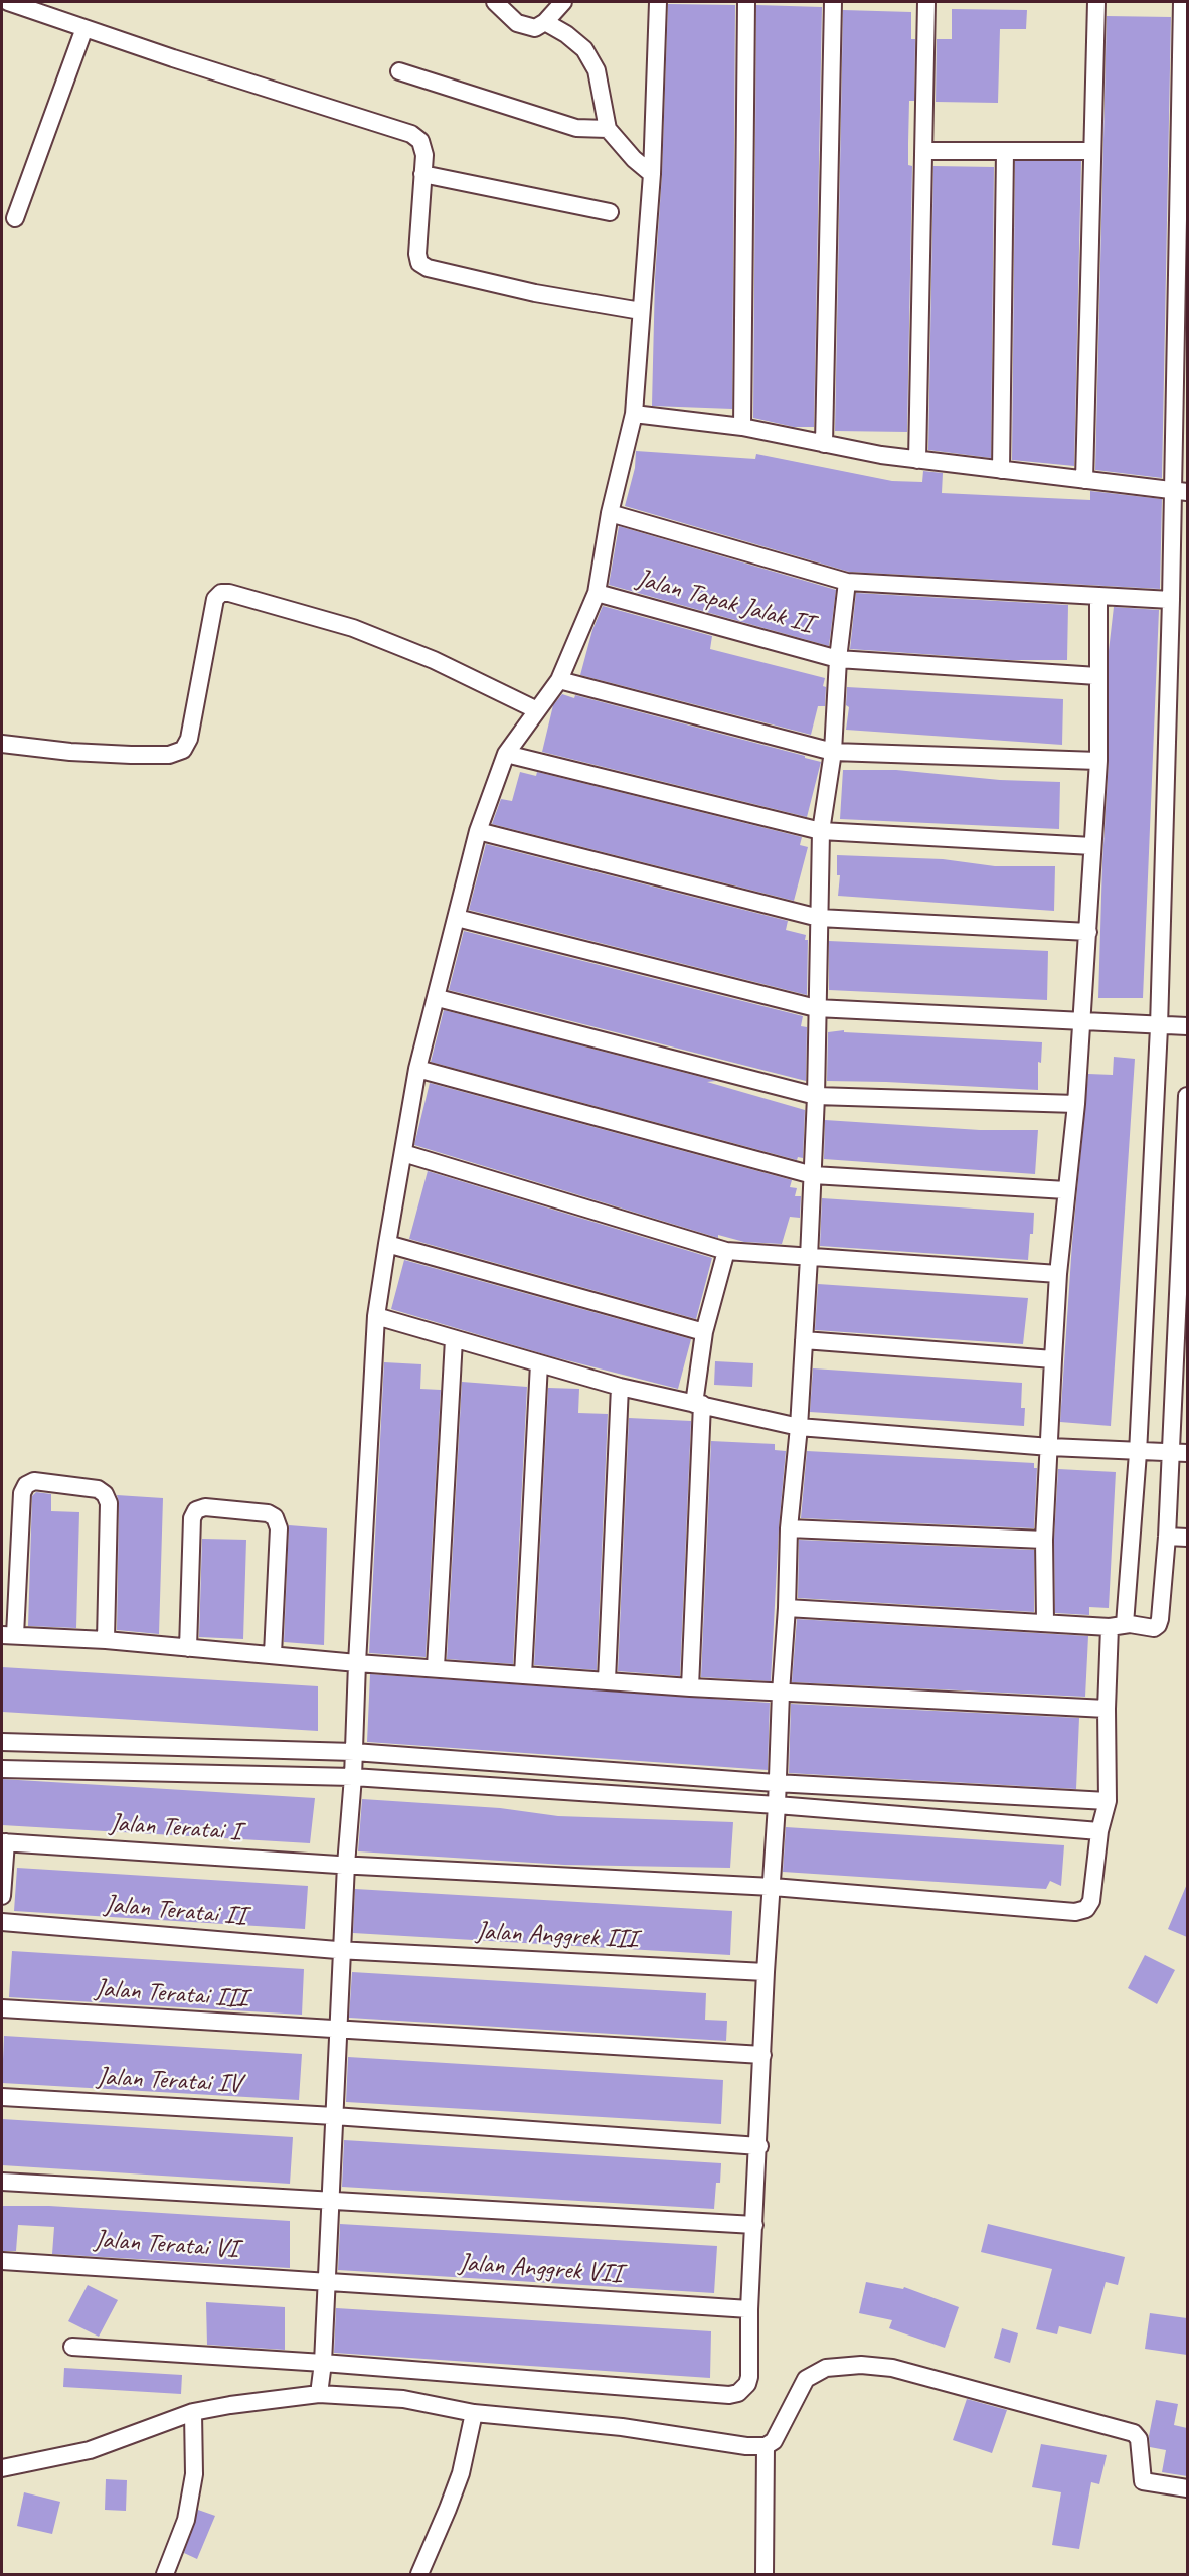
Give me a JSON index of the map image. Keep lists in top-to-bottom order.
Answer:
{
  "streets": {
    "street": [
      "Jalan Tapak Jalak II",
      "Jalan Teratai I",
      "Jalan Teratai II",
      "Jalan Anggrek III",
      "Jalan Teratai III",
      "Jalan Teratai IV",
      "Jalan Teratai VI",
      "Jalan Anggrek VII"
    ]
  },
  "crossings": [
    ["Jalan Teratai II", "Jalan Anggrek III"],
    ["Jalan Teratai VI", "Jalan Anggrek VII"]
  ]
}
